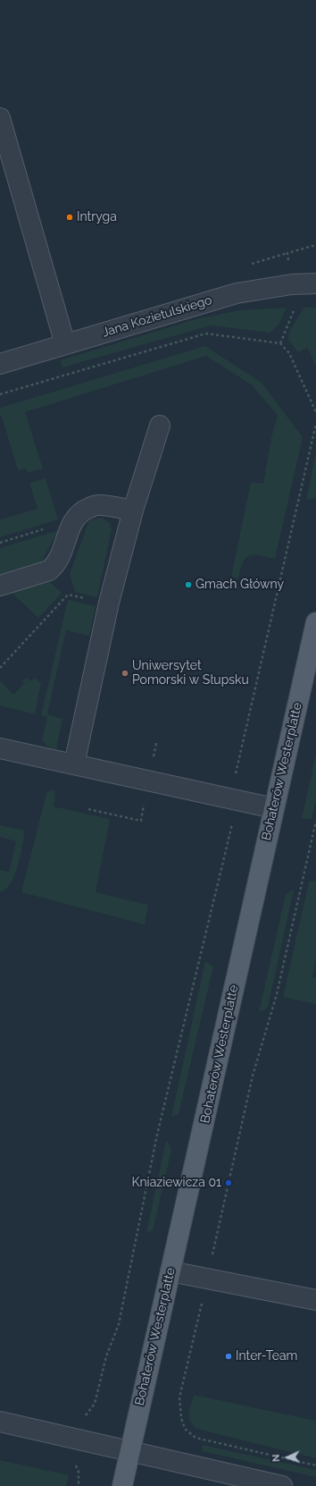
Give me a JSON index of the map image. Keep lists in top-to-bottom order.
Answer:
{
  "streets": {
    "main road": ["Bohaterów Westerplatte"],
    "street": ["Jana Kozietulskiego"]
  },
  "places": [
    "Intryga",
    "Gmach Główny",
    "Uniwersytet Pomorski w Słupsku",
    "Kniaziewicza 01",
    "Inter-Team"
  ],
  "north": "left"
}
